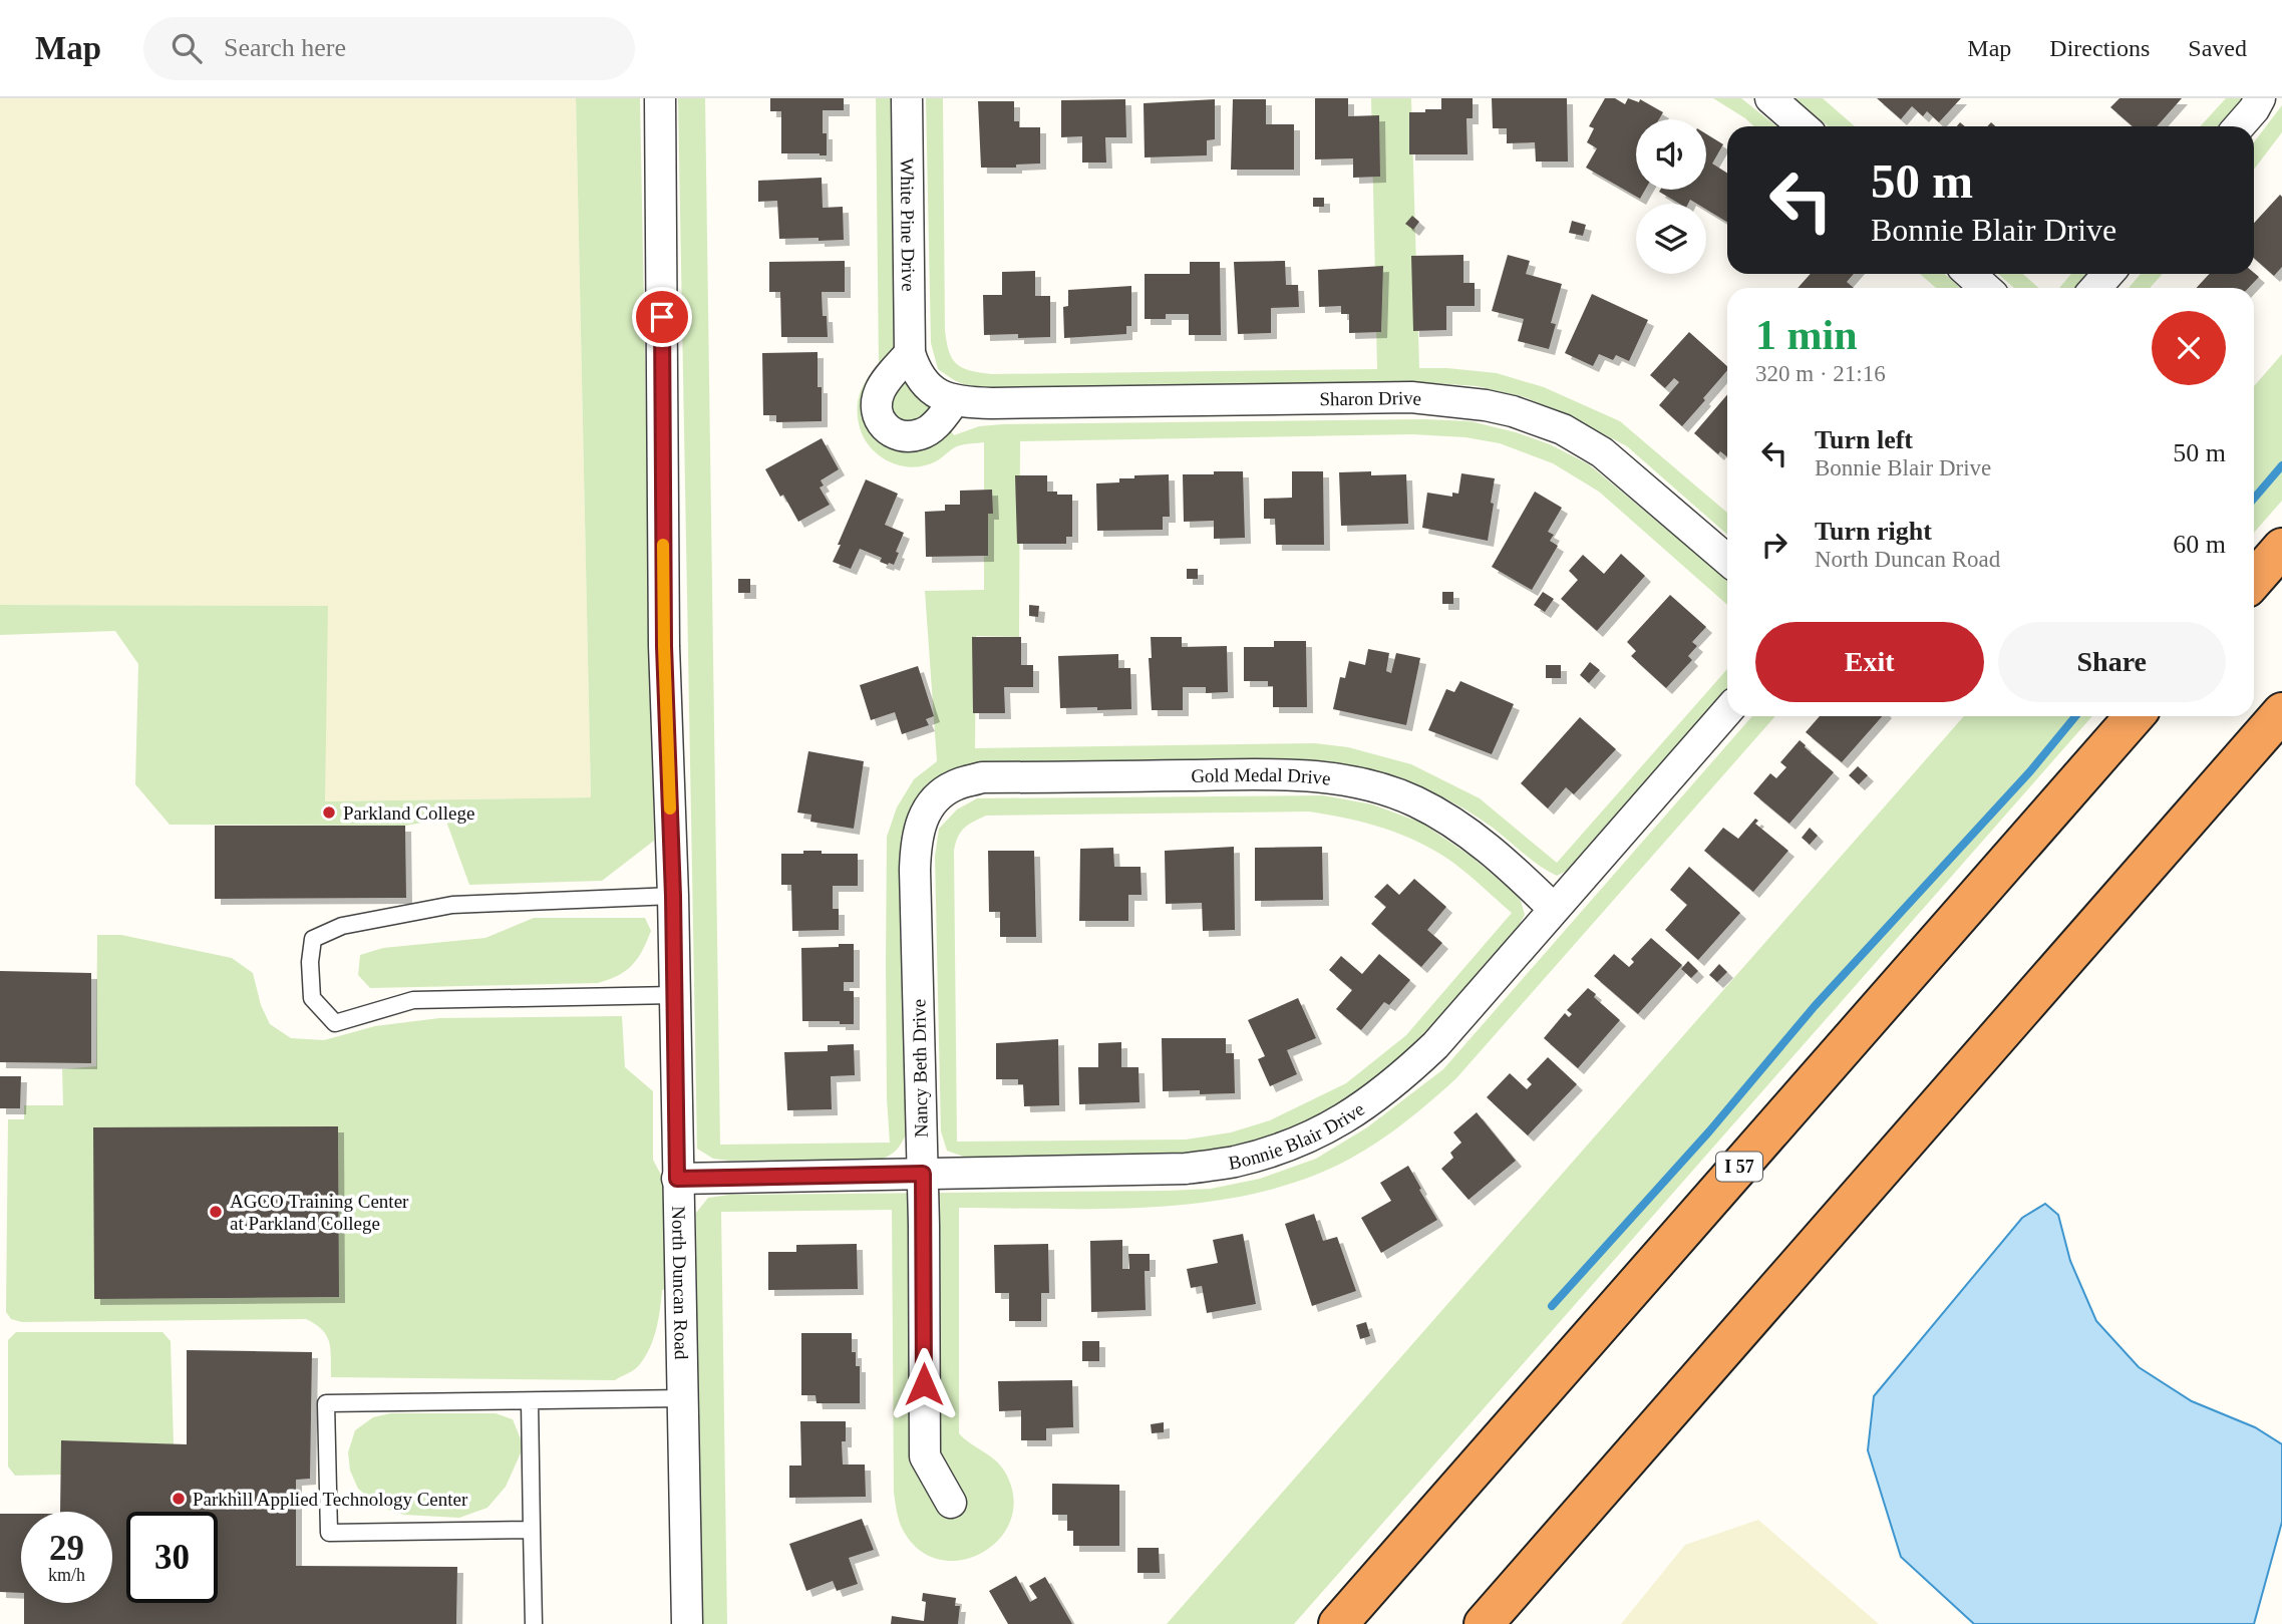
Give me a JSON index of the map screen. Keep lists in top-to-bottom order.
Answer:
{
  "streets": {
    "highway": ["I 57"],
    "street": [
      "White Pine Drive",
      "Sharon Drive",
      "Gold Medal Drive",
      "Nancy Beth Drive",
      "Bonnie Blair Drive",
      "North Duncan Road"
    ]
  },
  "crossings": [
    ["White Pine Drive", "Sharon Drive"],
    ["Gold Medal Drive", "Nancy Beth Drive"],
    ["Gold Medal Drive", "Bonnie Blair Drive"],
    ["Nancy Beth Drive", "Bonnie Blair Drive"],
    ["Bonnie Blair Drive", "North Duncan Road"]
  ],
  "places": ["Parkland College", "AGCO Training Center at Parkland College", "Parkhill Applied Technology Center"],
  "page": {
    "header": "Map",
    "search": "Search here",
    "nav": ["Map", "Directions", "Saved"],
    "turn": ["50 m", "Bonnie Blair Drive"],
    "heading": ["1 min", "320 m · 21:16"],
    "list": [
      {
        "name": "Turn left",
        "note": "Bonnie Blair Drive",
        "value": "50 m"
      },
      {
        "name": "Turn right",
        "note": "North Duncan Road",
        "value": "60 m"
      }
    ],
    "buttons": ["Exit", "Share"],
    "speed": "29 km/h",
    "limit": "30"
  }
}
